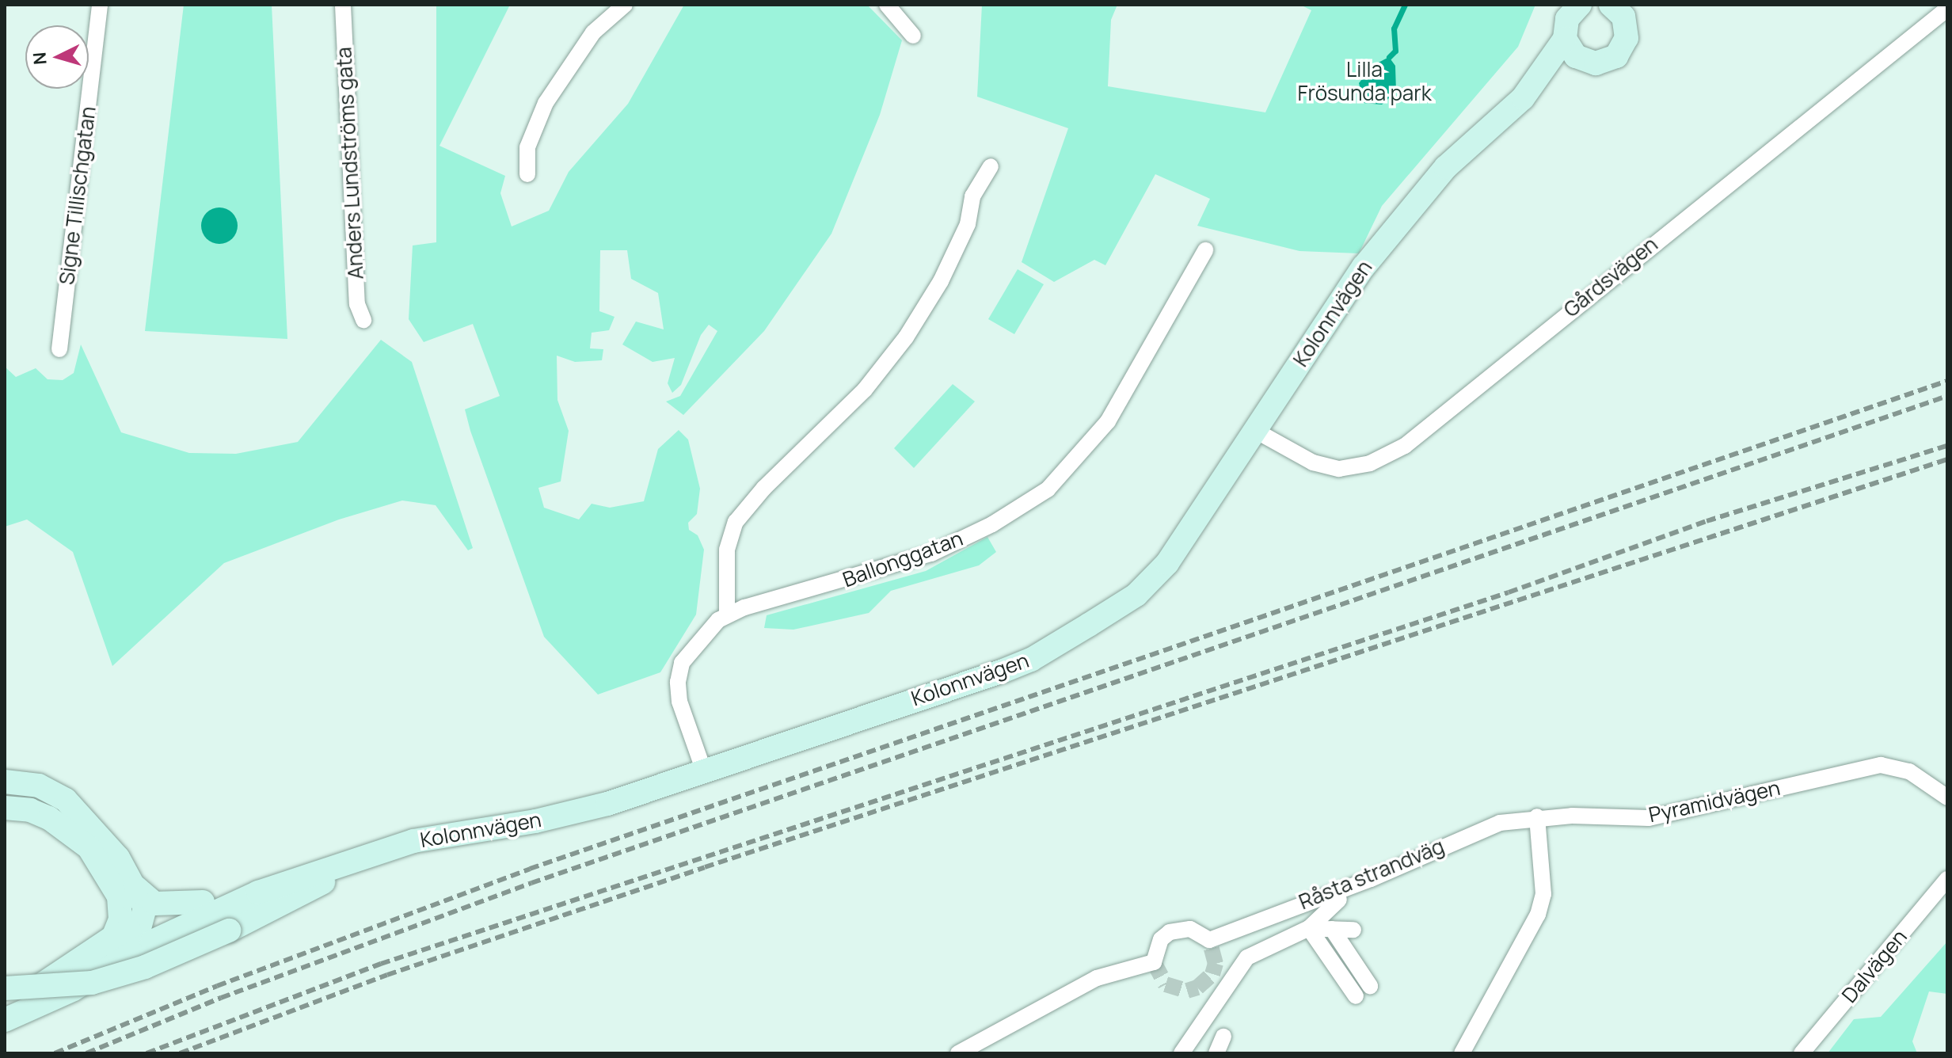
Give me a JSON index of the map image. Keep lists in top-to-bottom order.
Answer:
{
  "streets": {
    "street": [
      "Anders Lundströms gata",
      "Signe Tillischgatan",
      "Gårdsvägen",
      "Kolonnvägen",
      "Ballonggatan",
      "Pyramidvägen",
      "Råsta strandväg",
      "Dalvägen"
    ]
  },
  "crossings": [
    ["Gårdsvägen", "Kolonnvägen"],
    ["Pyramidvägen", "Råsta strandväg"]
  ],
  "parks": ["Lilla Frösunda park"],
  "north": "left"
}
